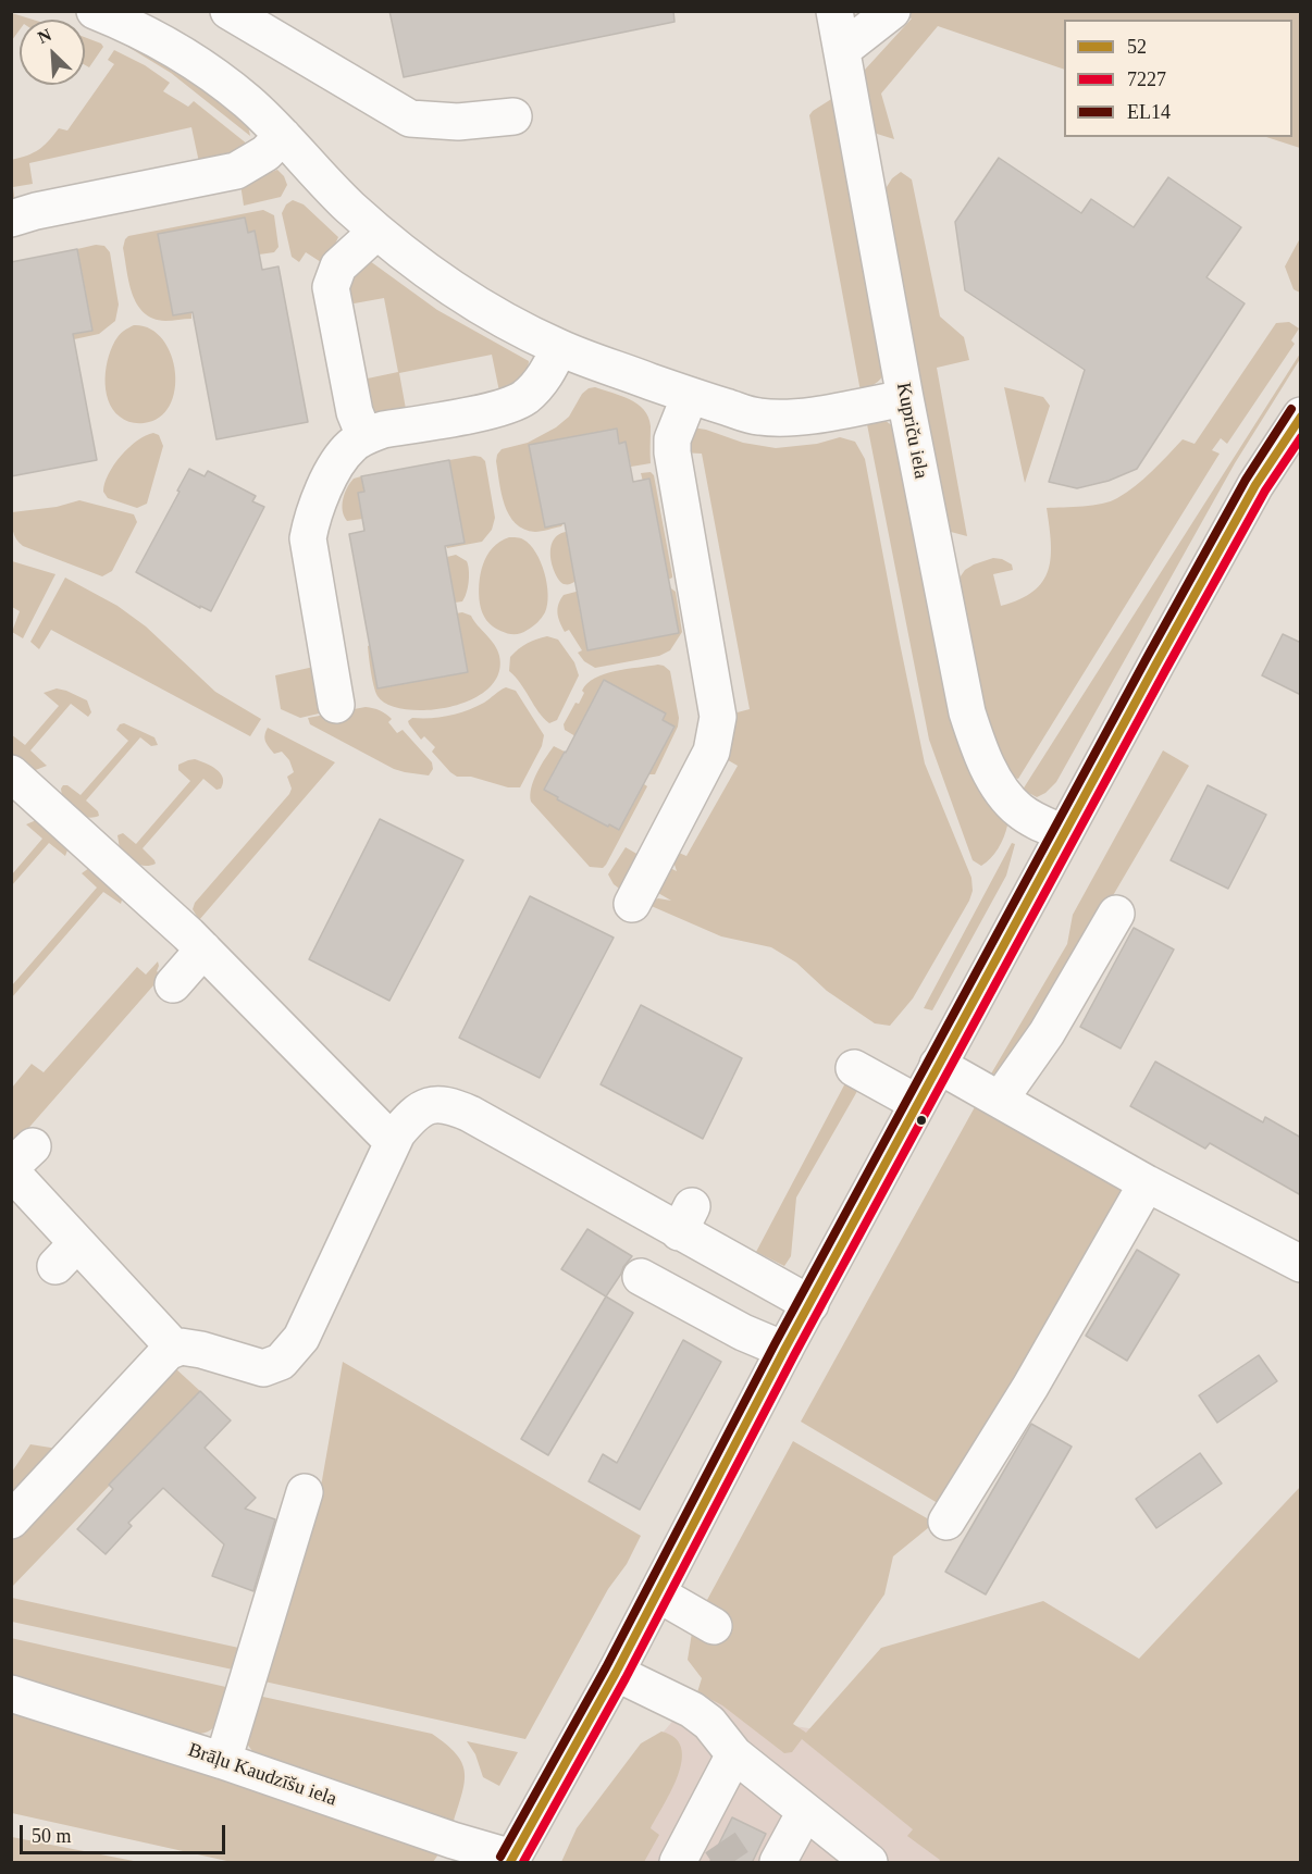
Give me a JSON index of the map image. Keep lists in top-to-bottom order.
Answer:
{
  "streets": {
    "street": ["Kupriču iela", "Brāļu Kaudzīšu iela"]
  },
  "lines": ["transit line EL14", "transit line 52", "transit line 7227"],
  "legend": ["52", "7227", "EL14"],
  "scale_bar": "50 m",
  "north": "top left"
}
